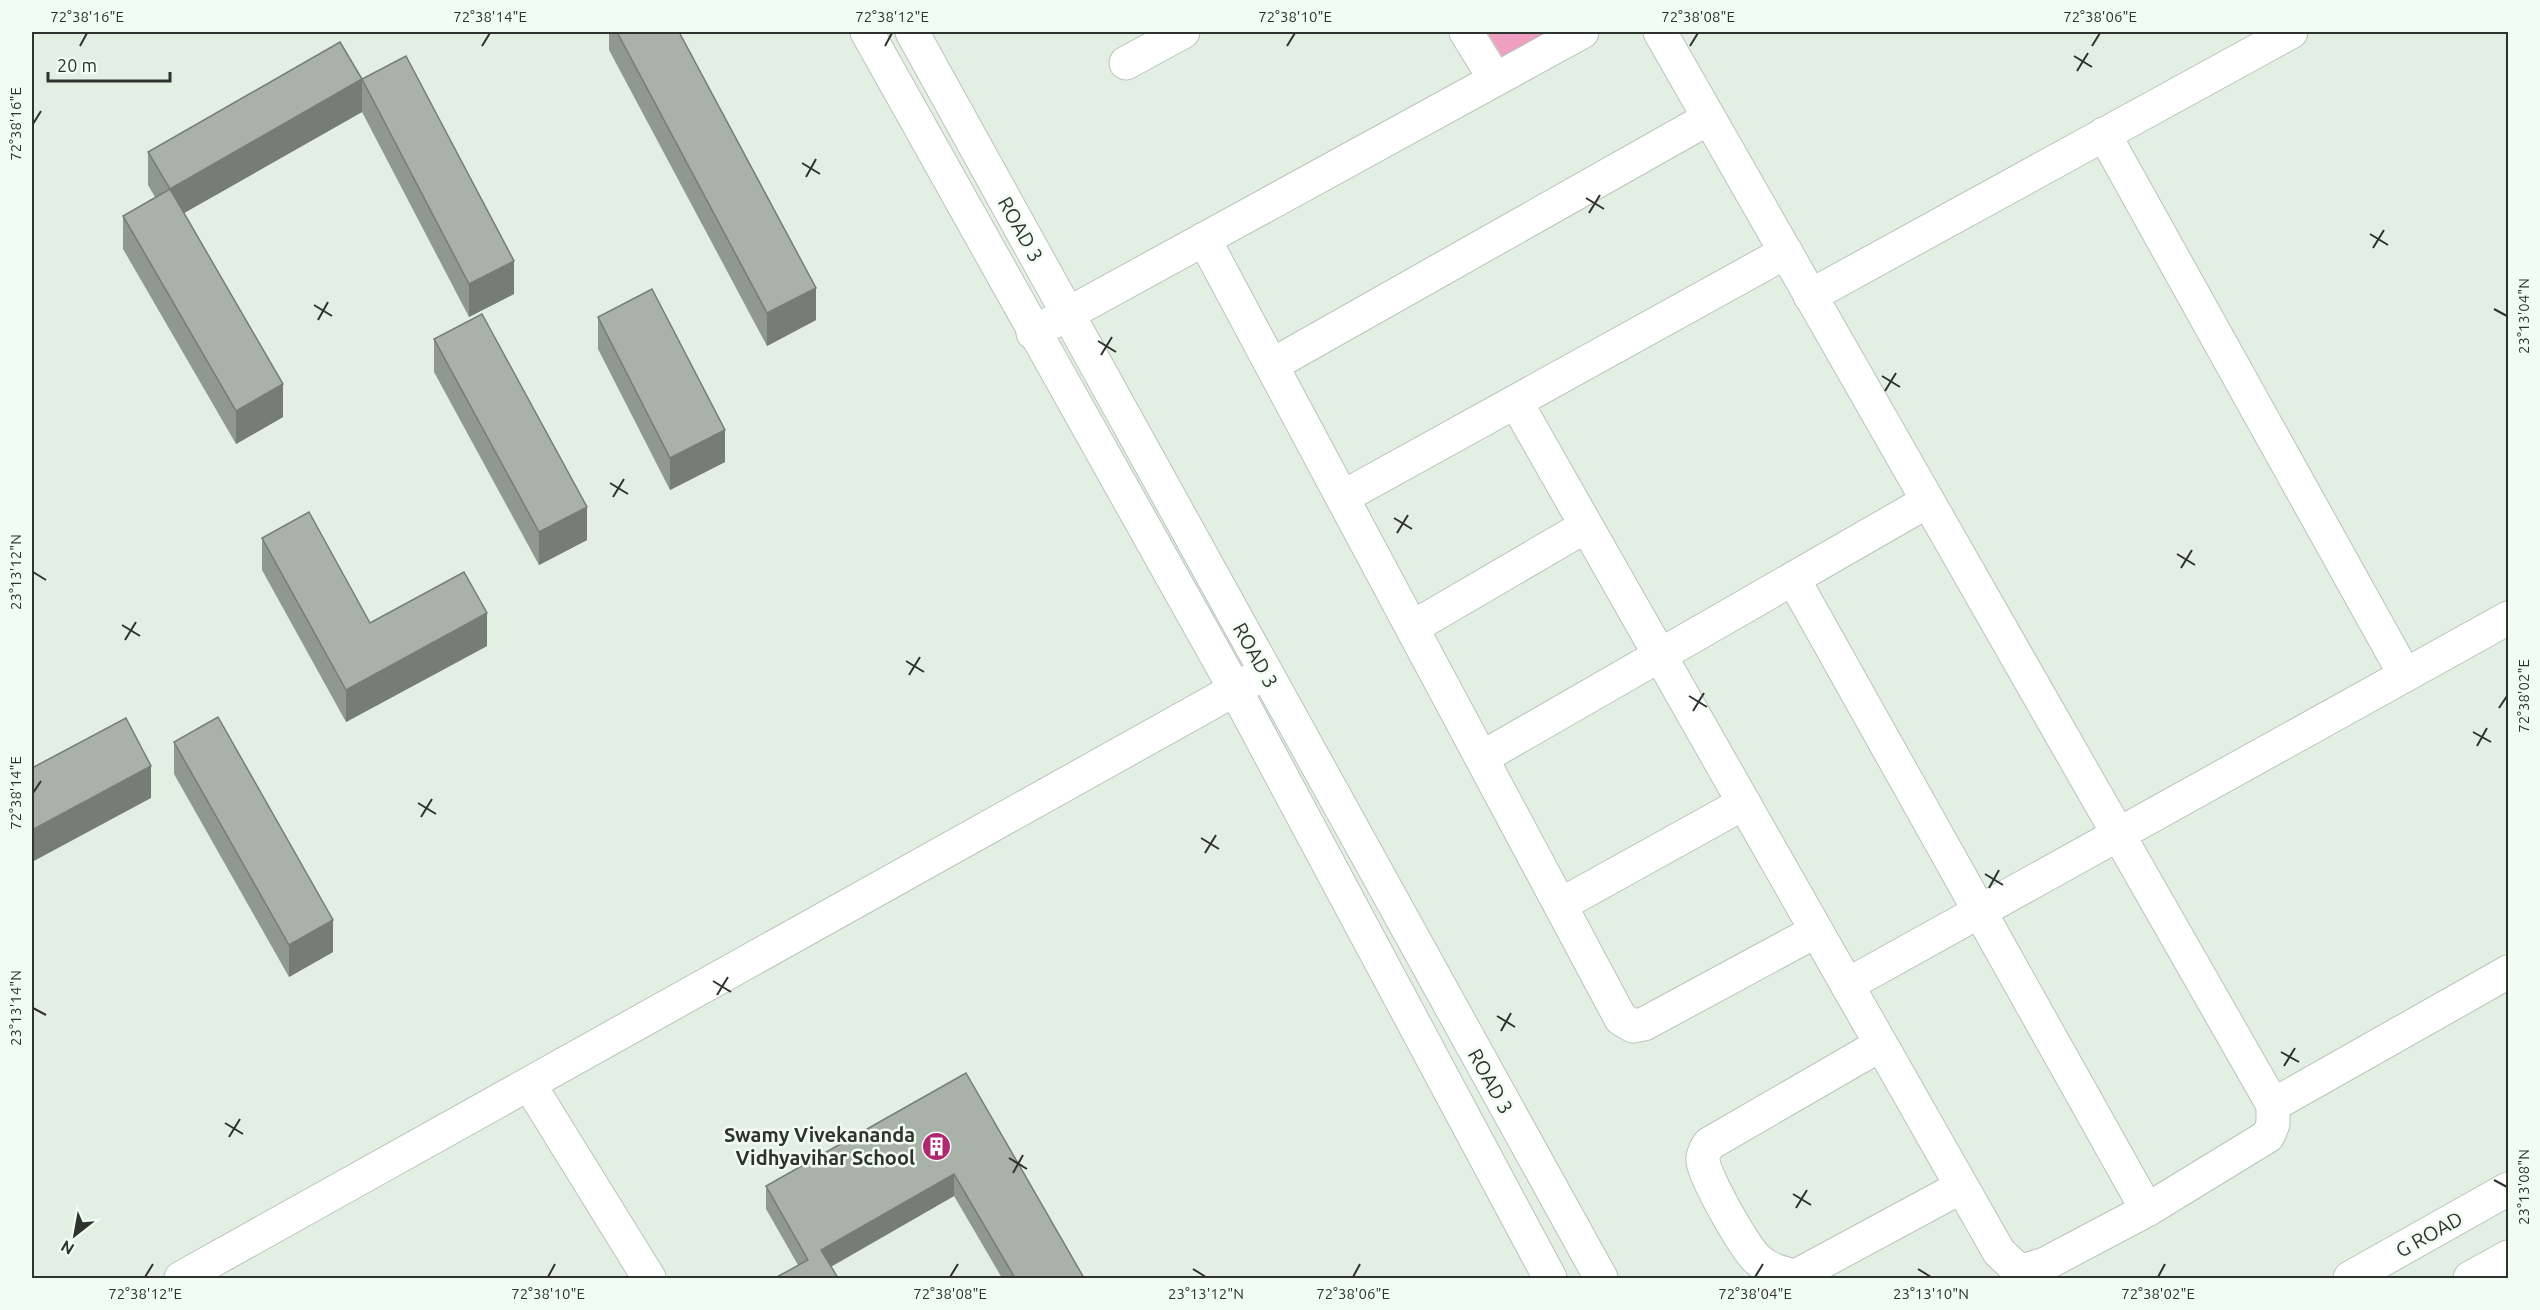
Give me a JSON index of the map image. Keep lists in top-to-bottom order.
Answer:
{
  "streets": {
    "street": ["ROAD 3", "G ROAD"]
  },
  "places": {
    "building": ["Swamy Vivekananda Vidhyavihar School"]
  },
  "scale_bar": "20 m",
  "north": "bottom left",
  "coordinates": [
    "72°38'16\"E",
    "72°38'14\"E",
    "72°38'12\"E",
    "72°38'10\"E",
    "72°38'08\"E",
    "72°38'06\"E",
    "23°13'04\"N",
    "23°13'12\"N",
    "72°38'02\"E",
    "23°13'14\"N",
    "23°13'08\"N",
    "72°38'04\"E",
    "23°13'10\"N"
  ]
}
